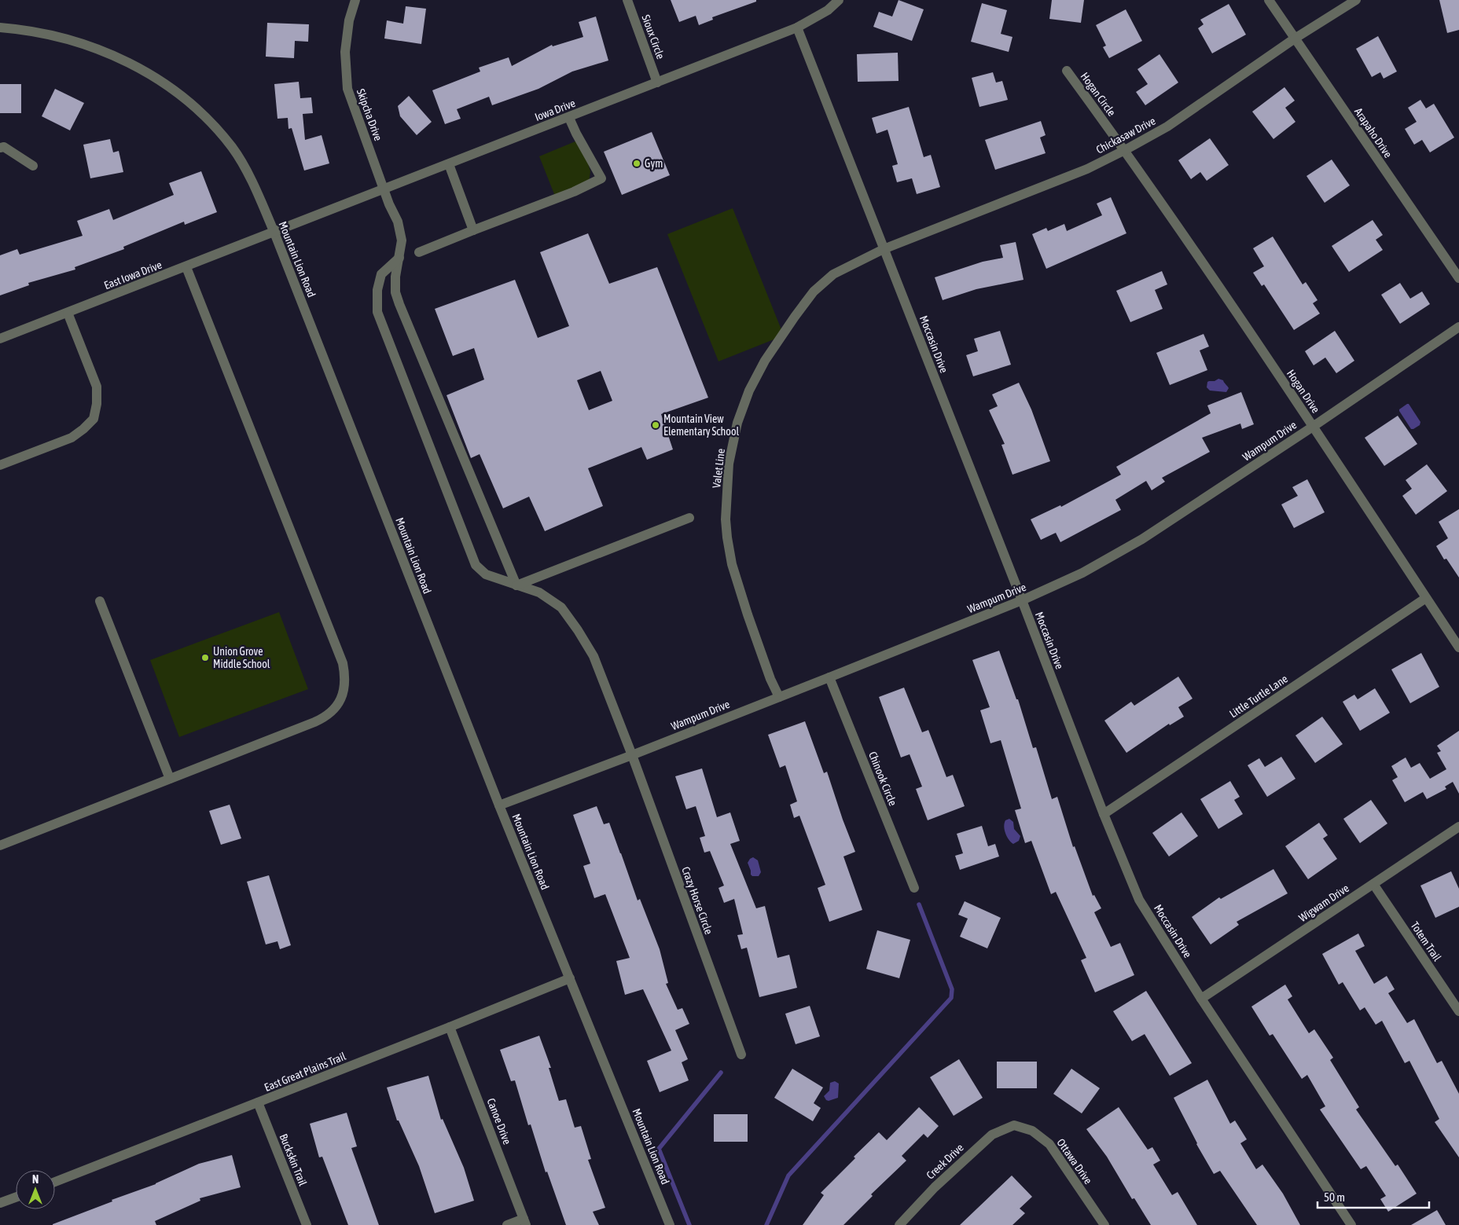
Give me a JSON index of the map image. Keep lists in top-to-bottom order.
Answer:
{
  "streets": {
    "street": [
      "Sioux Circle",
      "Hogan Circle",
      "Iowa Drive",
      "Skipcha Drive",
      "Arapaho Drive",
      "Chickasaw Drive",
      "Mountain Lion Road",
      "East Iowa Drive",
      "Moccasin Drive",
      "Hogan Drive",
      "Wampum Drive",
      "Valet Line",
      "Little Turtle Lane",
      "Chinook Circle",
      "Crazy Horse Circle",
      "Wigwam Drive",
      "Totem Trail",
      "East Great Plains Trail",
      "Canoe Drive",
      "Buckskin Trail",
      "Creek Drive",
      "Ottawa Drive"
    ]
  },
  "crossings": [
    ["Sioux Circle", "Iowa Drive"],
    ["Hogan Circle", "Chickasaw Drive"],
    ["Hogan Circle", "Hogan Drive"],
    ["Iowa Drive", "Skipcha Drive"],
    ["Iowa Drive", "Mountain Lion Road"],
    ["Iowa Drive", "East Iowa Drive"],
    ["Iowa Drive", "Moccasin Drive"],
    ["Skipcha Drive", "Crazy Horse Circle"],
    ["Arapaho Drive", "Chickasaw Drive"],
    ["Chickasaw Drive", "Moccasin Drive"],
    ["Chickasaw Drive", "Hogan Drive"],
    ["Chickasaw Drive", "Valet Line"],
    ["Mountain Lion Road", "East Iowa Drive"],
    ["Mountain Lion Road", "Wampum Drive"],
    ["Mountain Lion Road", "East Great Plains Trail"],
    ["Moccasin Drive", "Wampum Drive"],
    ["Moccasin Drive", "Valet Line"],
    ["Moccasin Drive", "Little Turtle Lane"],
    ["Moccasin Drive", "Wigwam Drive"],
    ["Hogan Drive", "Wampum Drive"],
    ["Hogan Drive", "Little Turtle Lane"],
    ["Wampum Drive", "Valet Line"],
    ["Wampum Drive", "Chinook Circle"],
    ["Wampum Drive", "Crazy Horse Circle"],
    ["Wigwam Drive", "Totem Trail"],
    ["East Great Plains Trail", "Canoe Drive"],
    ["East Great Plains Trail", "Buckskin Trail"],
    ["Creek Drive", "Ottawa Drive"]
  ],
  "places": ["Gym", "Mountain View Elementary School", "Union Grove Middle School"],
  "scale_bar": "50 m",
  "north": "top"
}
